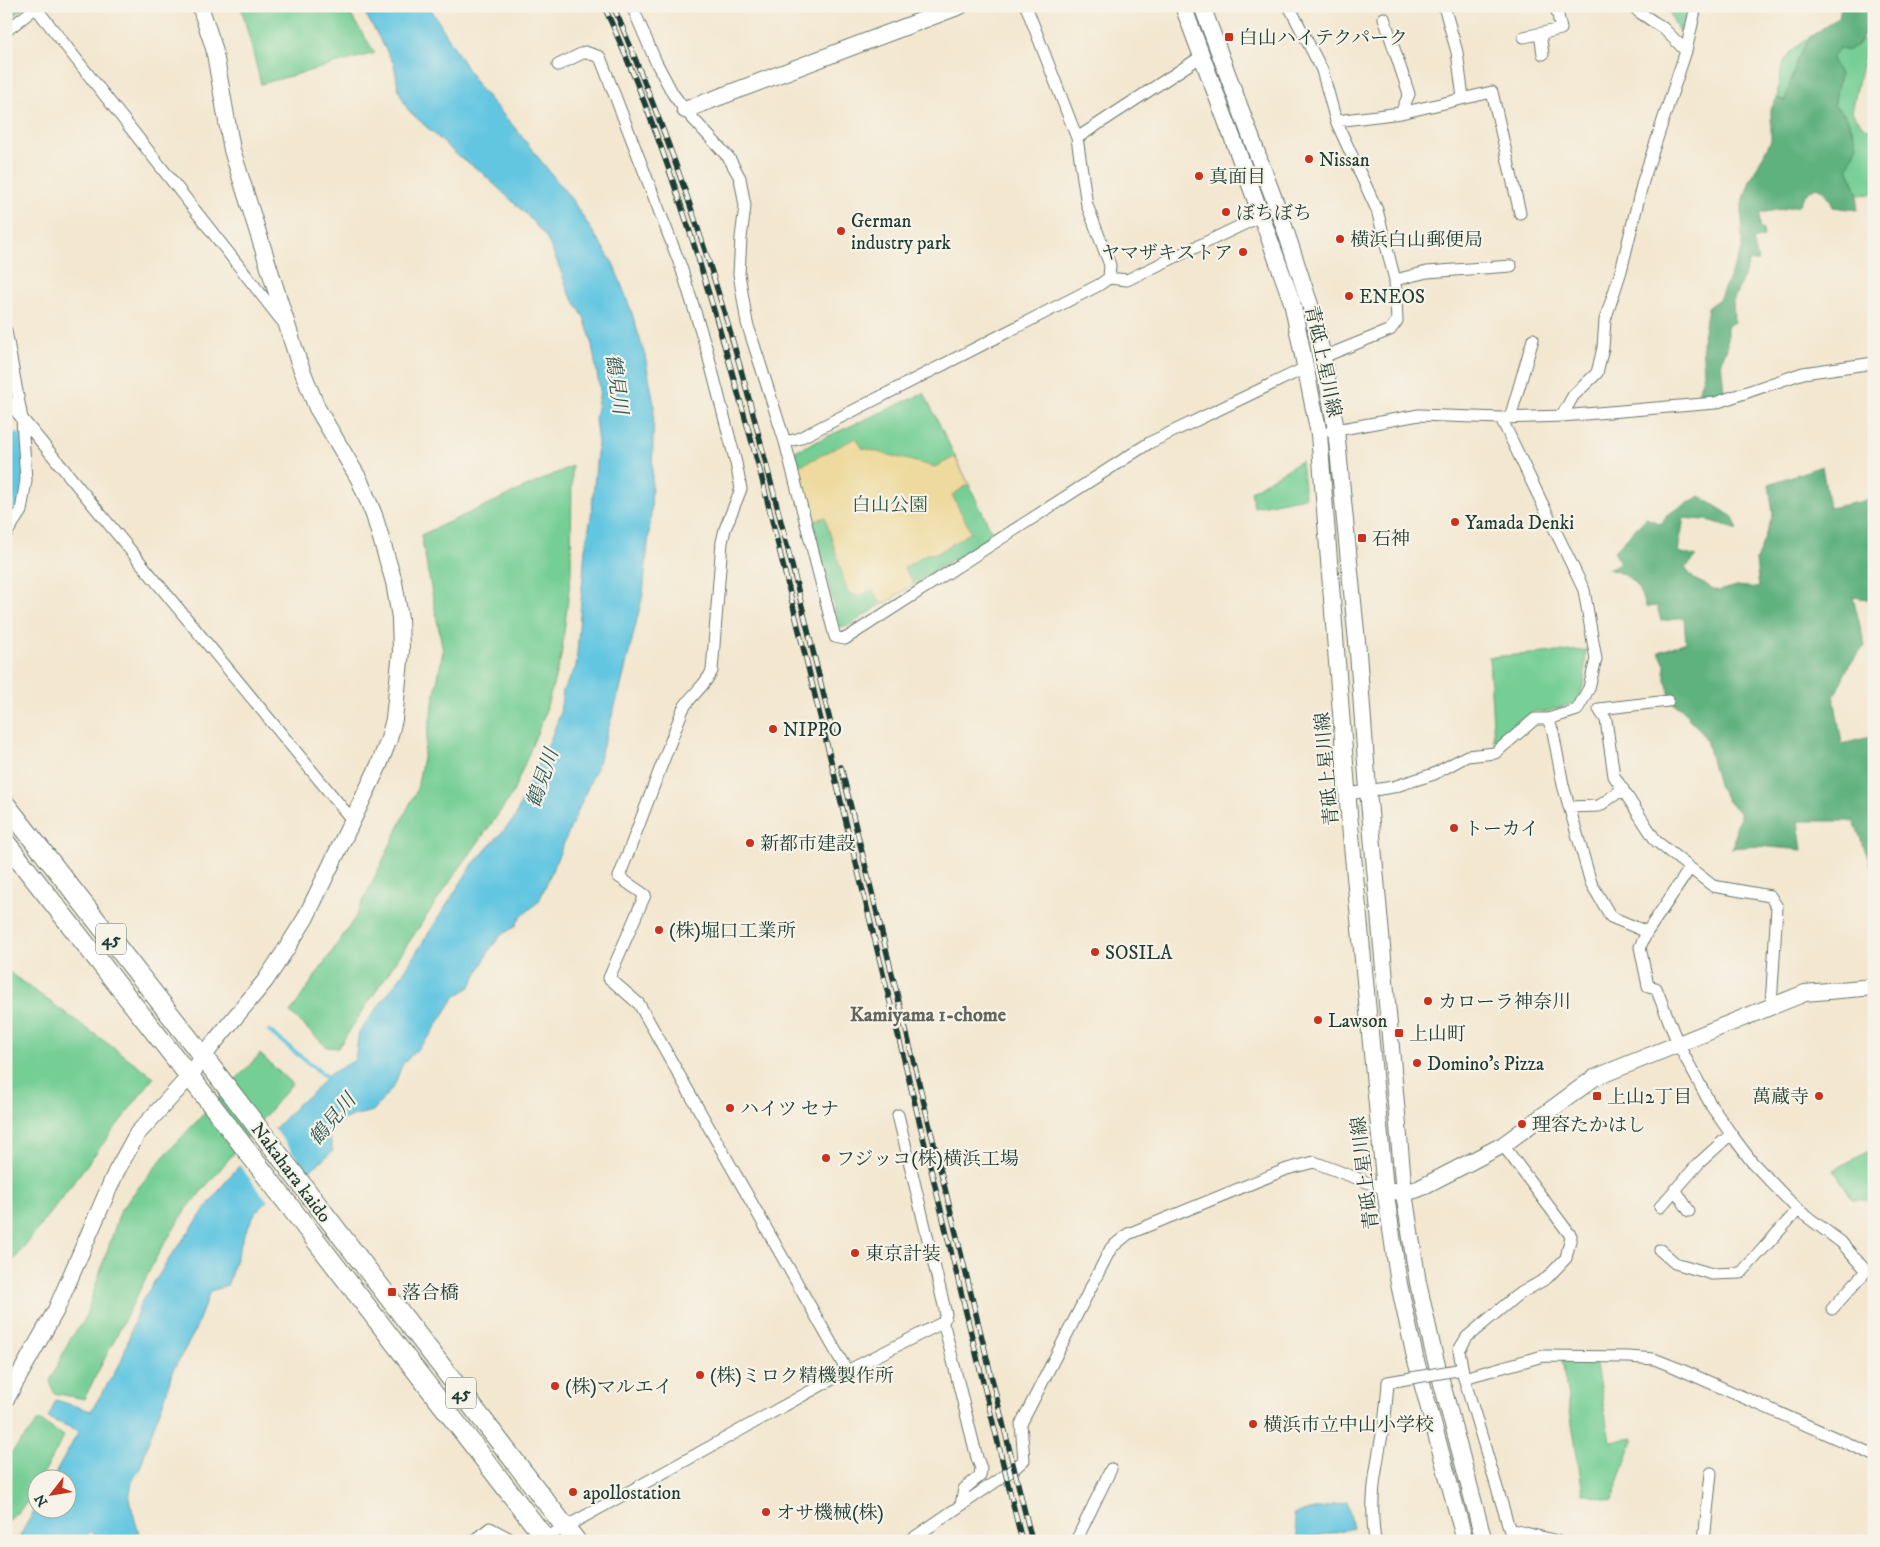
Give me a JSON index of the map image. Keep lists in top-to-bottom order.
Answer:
{
  "streets": {
    "main road": ["青砥上星川線", "45", "Nakahara kaido"]
  },
  "districts": ["Kamiyama 1-chome"],
  "water": ["鶴見川"],
  "parks": ["白山公園"],
  "places": {
    "transit": [
      "白山ハイテクパーク",
      "石神",
      "上山町",
      "上山2丁目",
      "落合橋"
    ],
    "other": [
      "Nissan",
      "真面目",
      "ぼちぼち",
      "German industry park",
      "横浜白山郵便局",
      "ヤマザキストア",
      "ENEOS",
      "Yamada Denki",
      "NIPPO",
      "トーカイ",
      "新都市建設",
      "(株)堀口工業所",
      "SOSILA",
      "カローラ神奈川",
      "Lawson",
      "Domino's Pizza",
      "萬蔵寺",
      "ハイツ セナ",
      "理容たかはし",
      "フジッコ(株)横浜工場",
      "東京計装",
      "(株)ミロク精機製作所",
      "(株)マルエイ",
      "横浜市立中山小学校",
      "apollostation",
      "オサ機械(株)"
    ]
  },
  "north": "bottom left"
}
